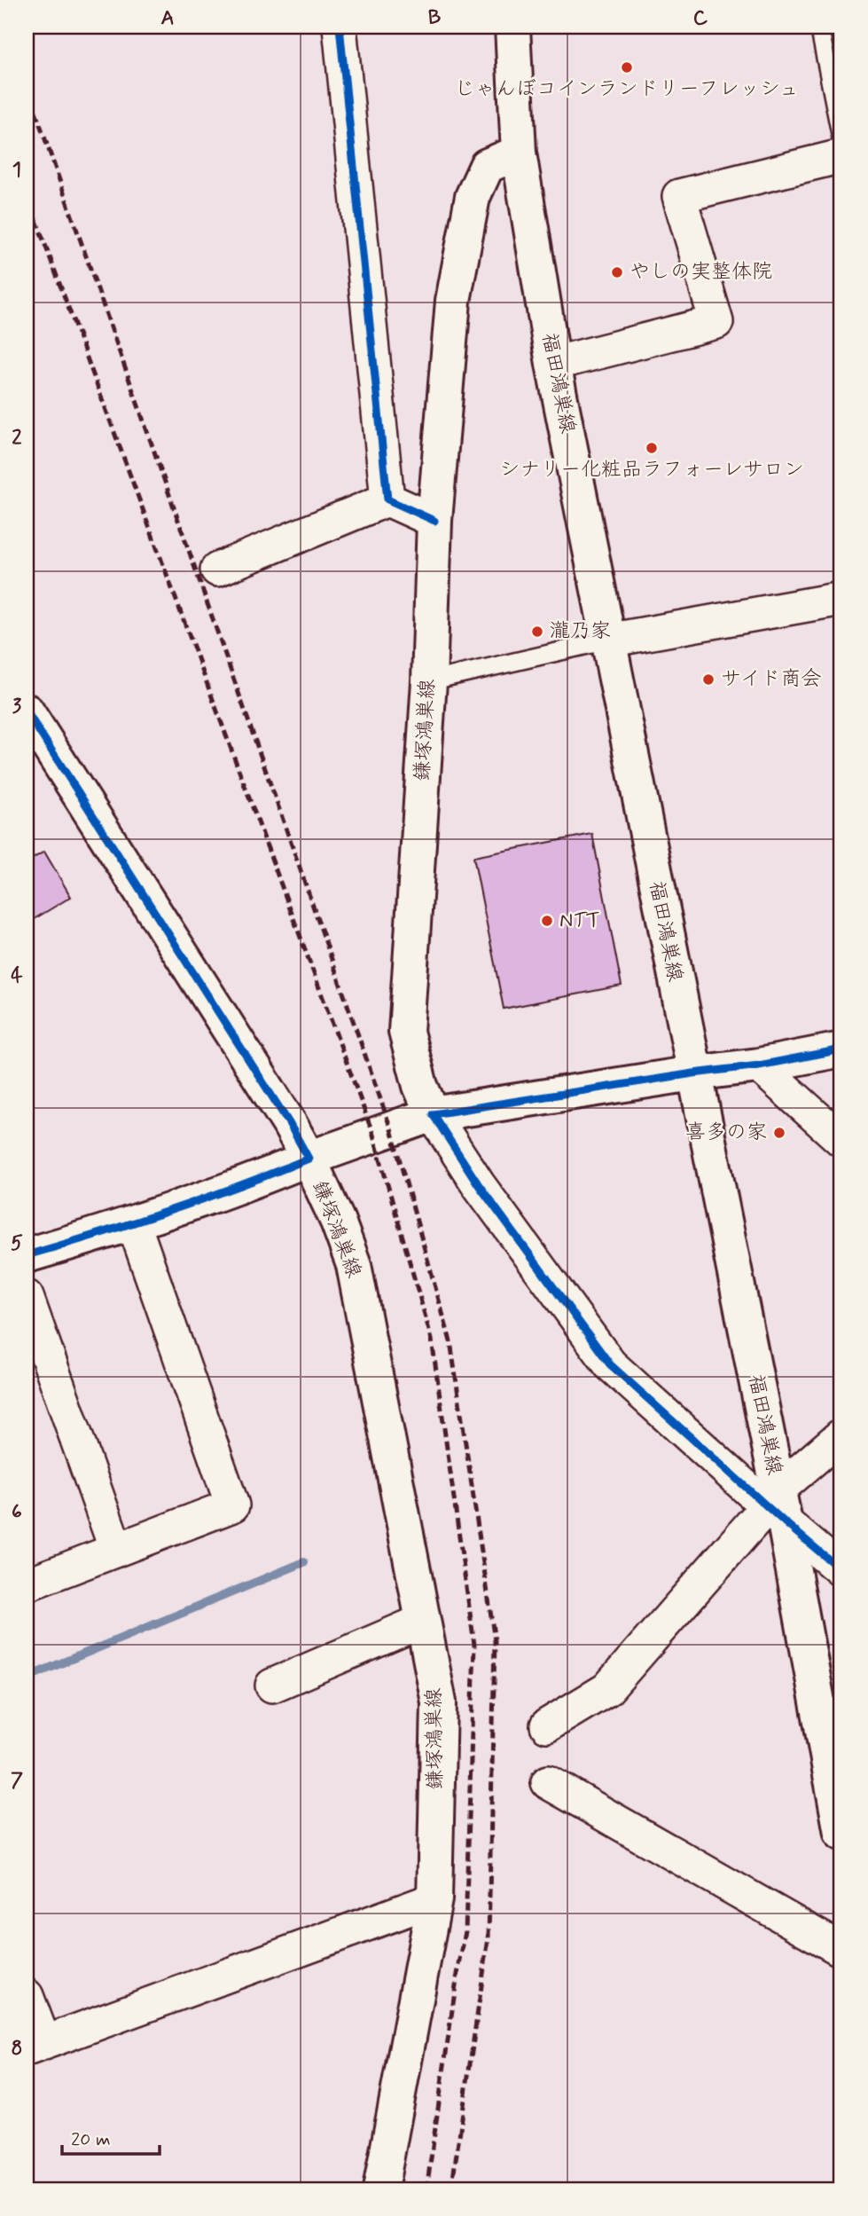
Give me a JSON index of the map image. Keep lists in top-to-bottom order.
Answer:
{
  "streets": {
    "main road": ["福田鴻巣線", "鎌塚鴻巣線"]
  },
  "crossings": [
    ["福田鴻巣線", "鎌塚鴻巣線"]
  ],
  "places": [
    "じゃんぼコインランドリーフレッシュ",
    "やしの実整体院",
    "シナリー化粧品ラフォーレサロン",
    "瀧乃家",
    "サイド商会",
    "NTT",
    "喜多の家"
  ],
  "scale_bar": "20 m",
  "grid": {
    "columns": ["A", "B", "C"],
    "rows": [
      "1",
      "2",
      "3",
      "4",
      "5",
      "6",
      "7",
      "8"
    ]
  }
}
